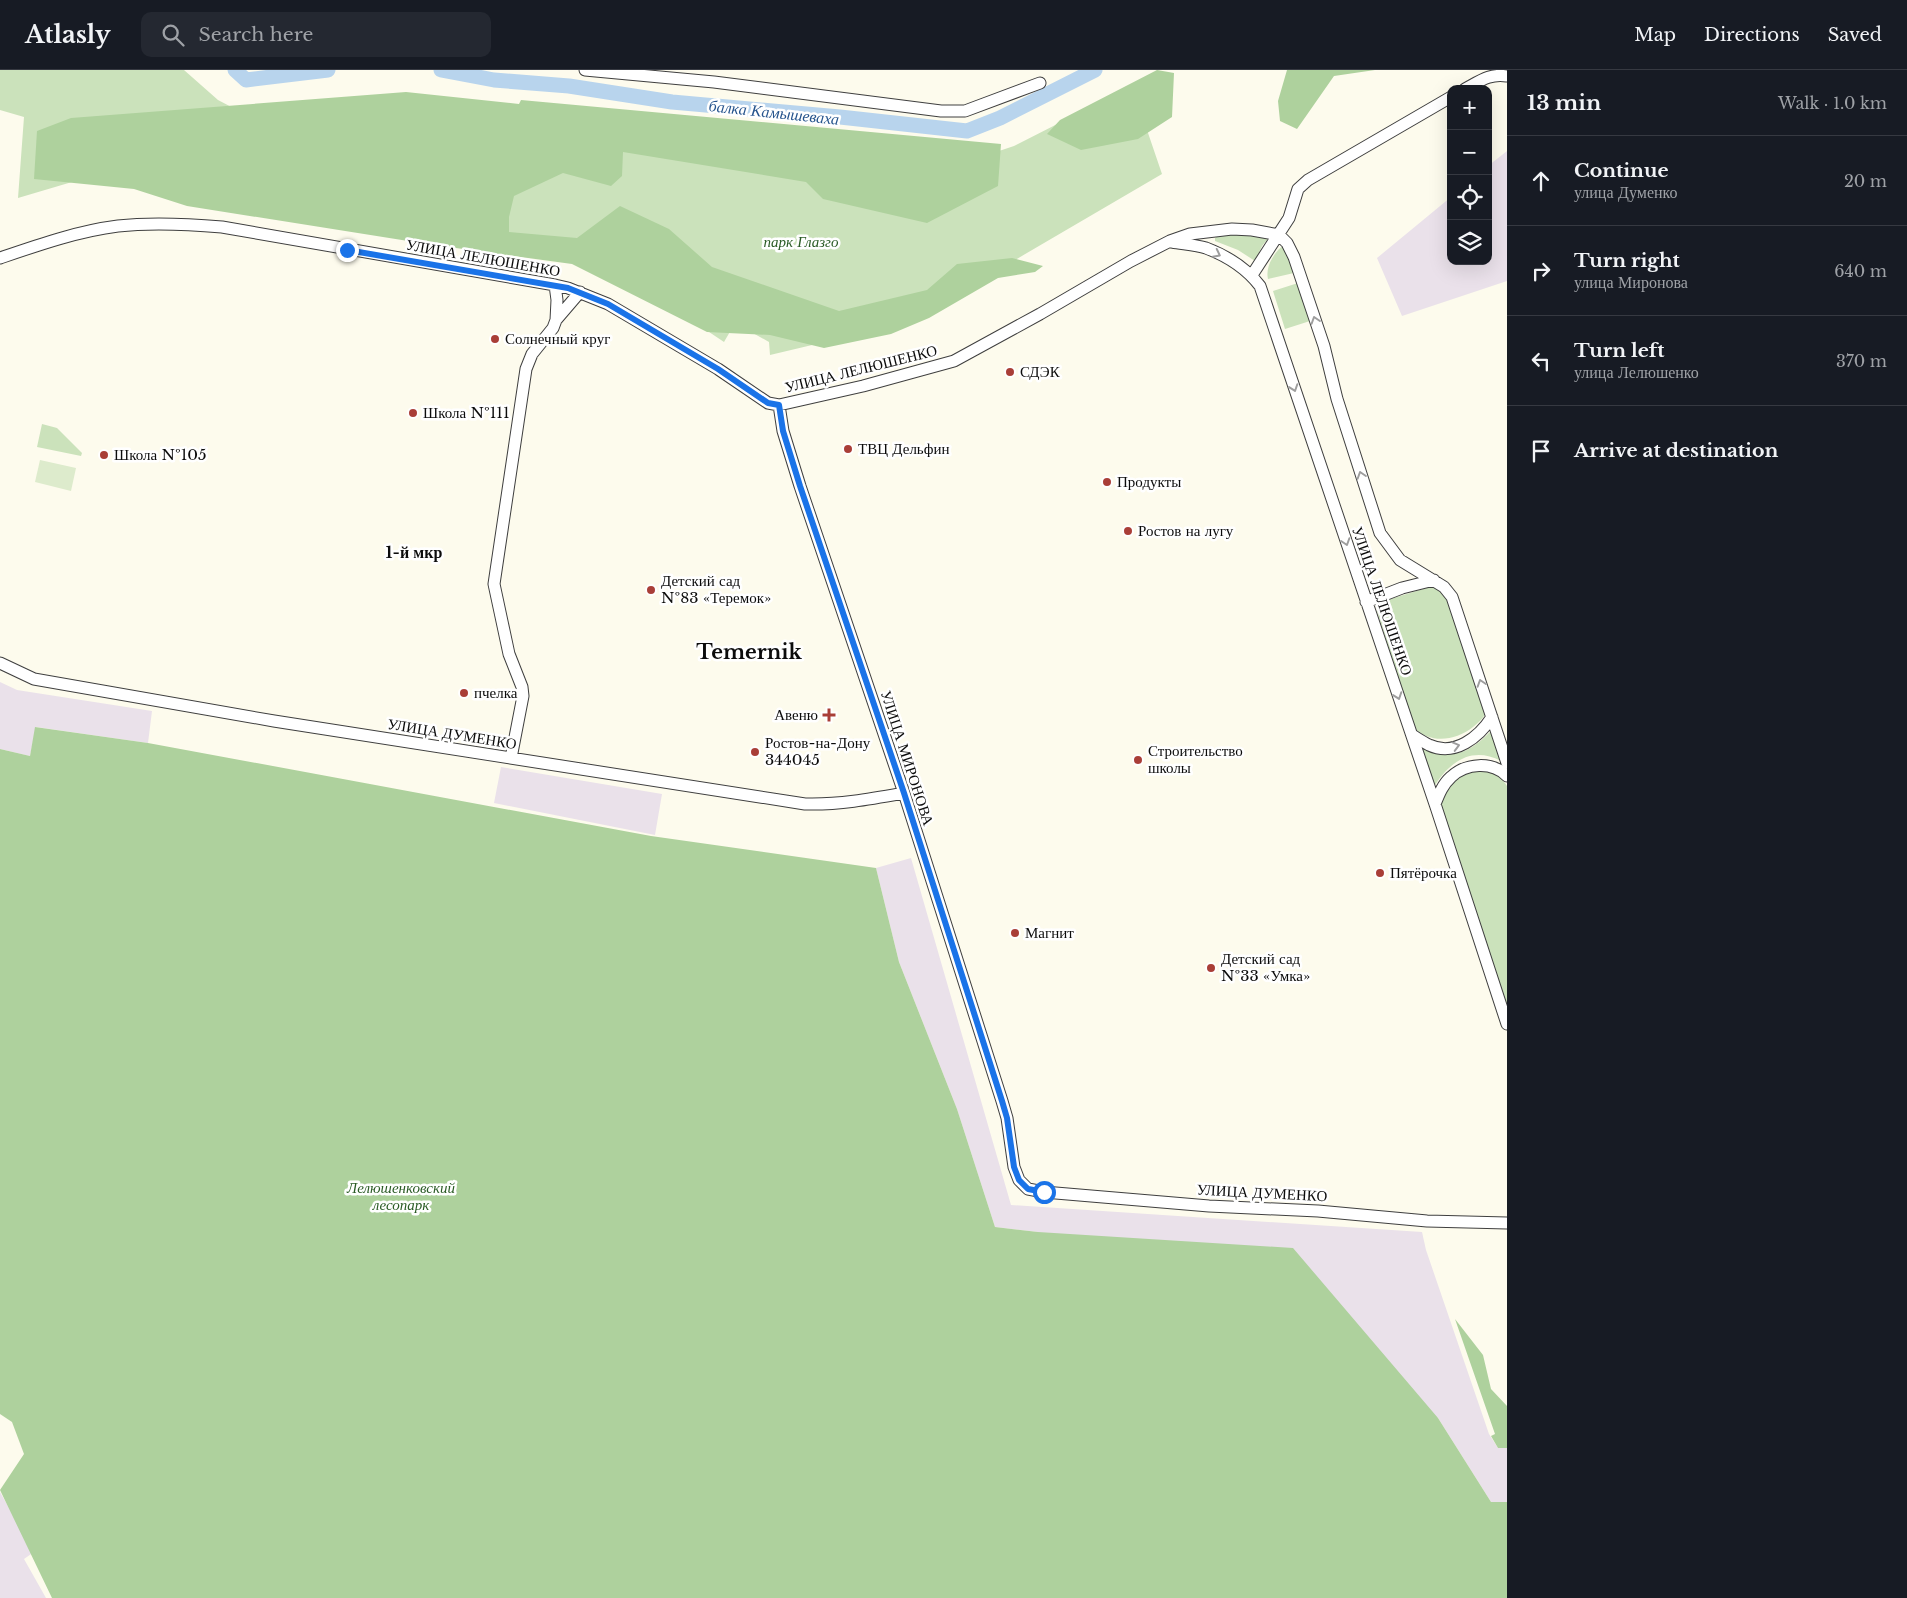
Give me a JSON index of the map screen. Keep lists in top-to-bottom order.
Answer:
{
  "streets": {
    "street": ["УЛИЦА ЛЕЛЮШЕНКО", "УЛИЦА ДУМЕНКО", "УЛИЦА МИРОНОВА"]
  },
  "crossings": [
    ["УЛИЦА ЛЕЛЮШЕНКО", "УЛИЦА МИРОНОВА"],
    ["УЛИЦА ДУМЕНКО", "УЛИЦА МИРОНОВА"]
  ],
  "districts": ["1-й мкр", "Temernik"],
  "water": ["балка Камышеваха"],
  "parks": ["парк Глазго", "Лелюшенковский лесопарк"],
  "places": {
    "other": [
      "Солнечный круг",
      "СДЭК",
      "Школа №111",
      "ТВЦ Дельфин",
      "Школа №105",
      "Продукты",
      "Ростов на лугу",
      "Детский сад №83 «Теремок»",
      "пчелка",
      "Ростов-на-Дону 344045",
      "Строительство школы",
      "Пятёрочка",
      "Магнит",
      "Детский сад №33 «Умка»"
    ],
    "health": ["Авеню"]
  },
  "page": {
    "header": "Atlasly",
    "search": "Search here",
    "nav": ["Map", "Directions", "Saved"],
    "heading": ["13 min", "Walk · 1.0 km"],
    "map_buttons": ["+", "−"],
    "list": [
      ["Continue", "улица Думенко", "20 m"],
      ["Turn right", "улица Миронова", "640 m"],
      ["Turn left", "улица Лелюшенко", "370 m"],
      "Arrive at destination"
    ]
  }
}
